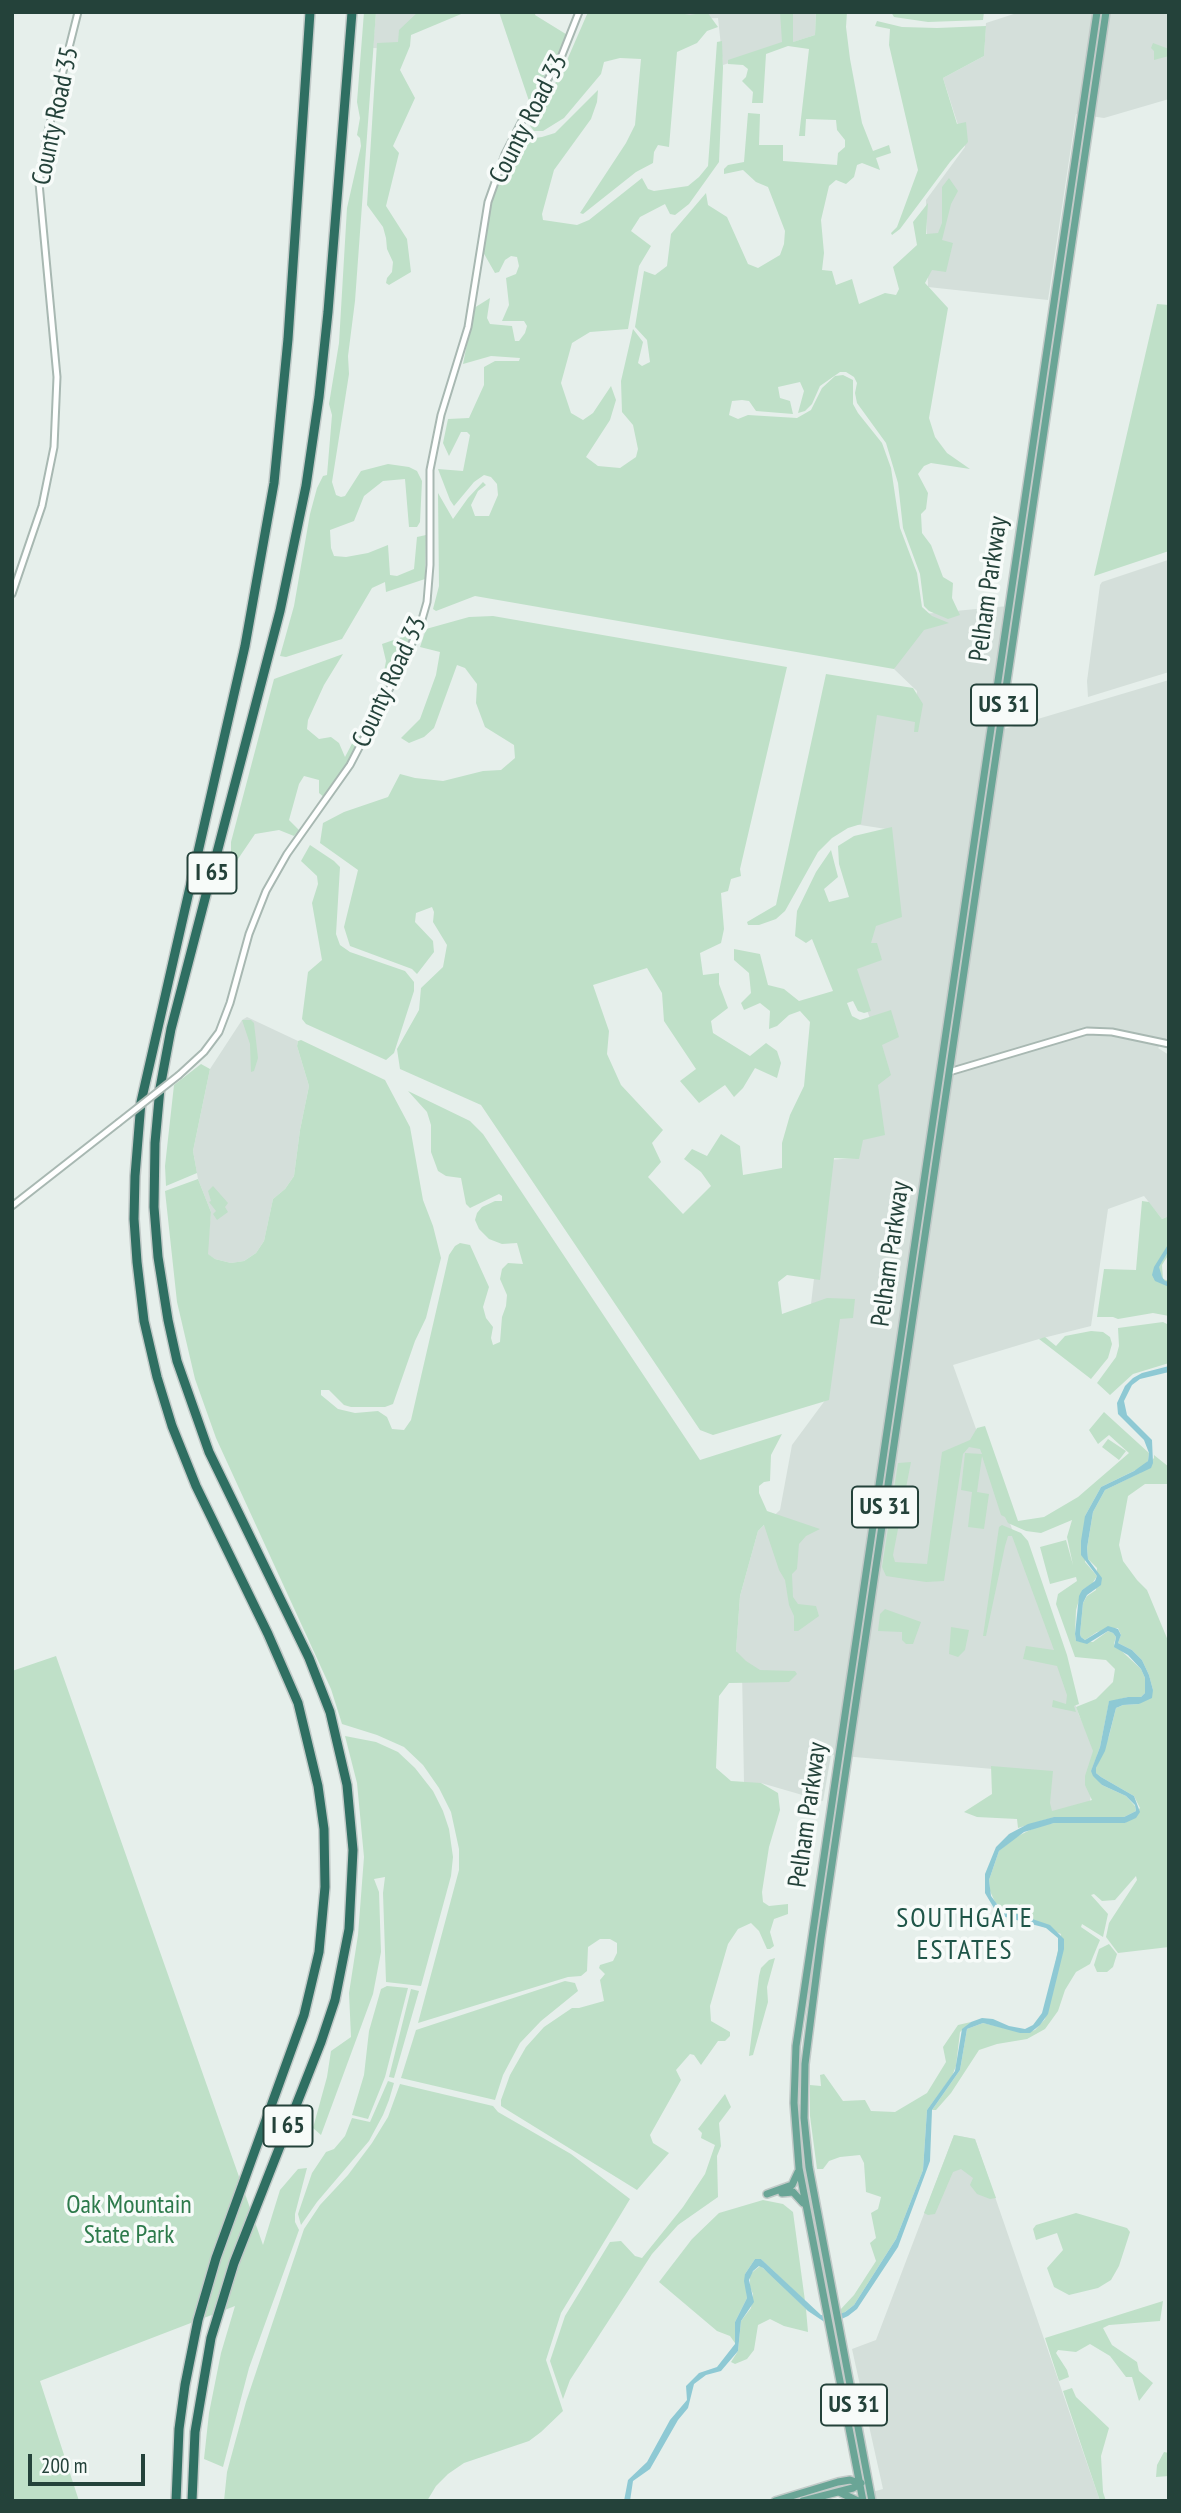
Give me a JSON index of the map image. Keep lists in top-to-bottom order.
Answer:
{
  "streets": {
    "highway": ["I 65"],
    "main road": ["Pelham Parkway", "US 31"],
    "street": ["County Road 35", "County Road 33"]
  },
  "districts": ["SOUTHGATE ESTATES"],
  "parks": ["Oak Mountain State Park"],
  "scale_bar": "200 m"
}
